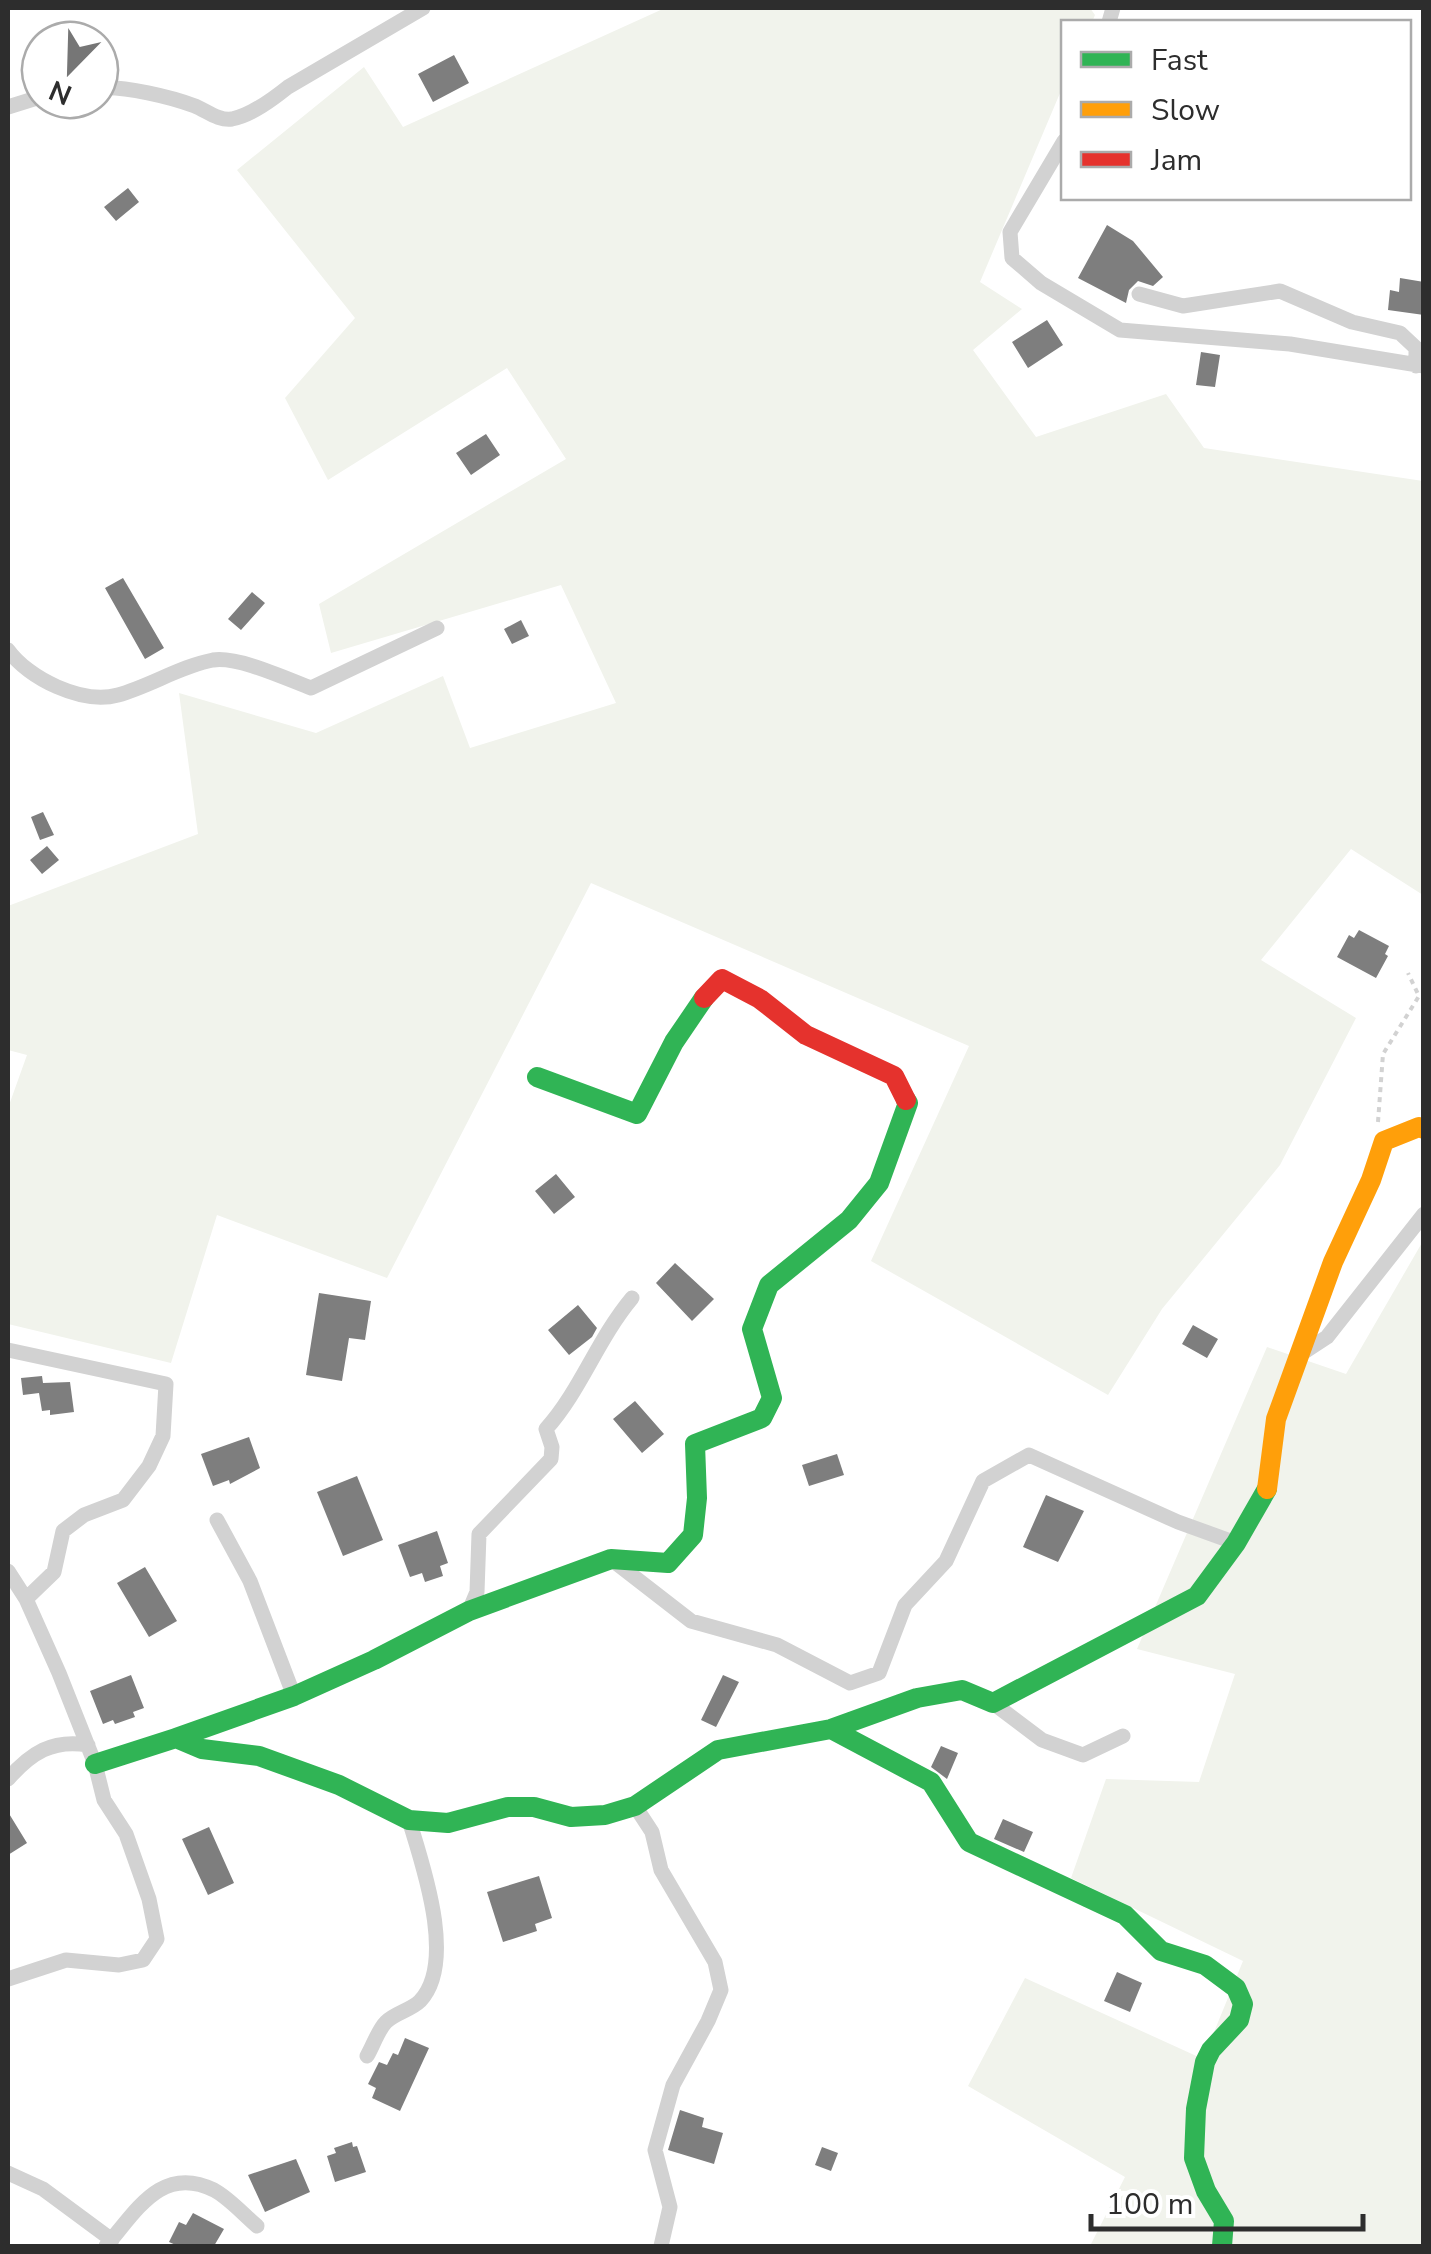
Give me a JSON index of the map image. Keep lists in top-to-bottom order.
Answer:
{
  "legend": ["Fast", "Slow", "Jam"],
  "scale_bar": "100 m",
  "north": "bottom left"
}
